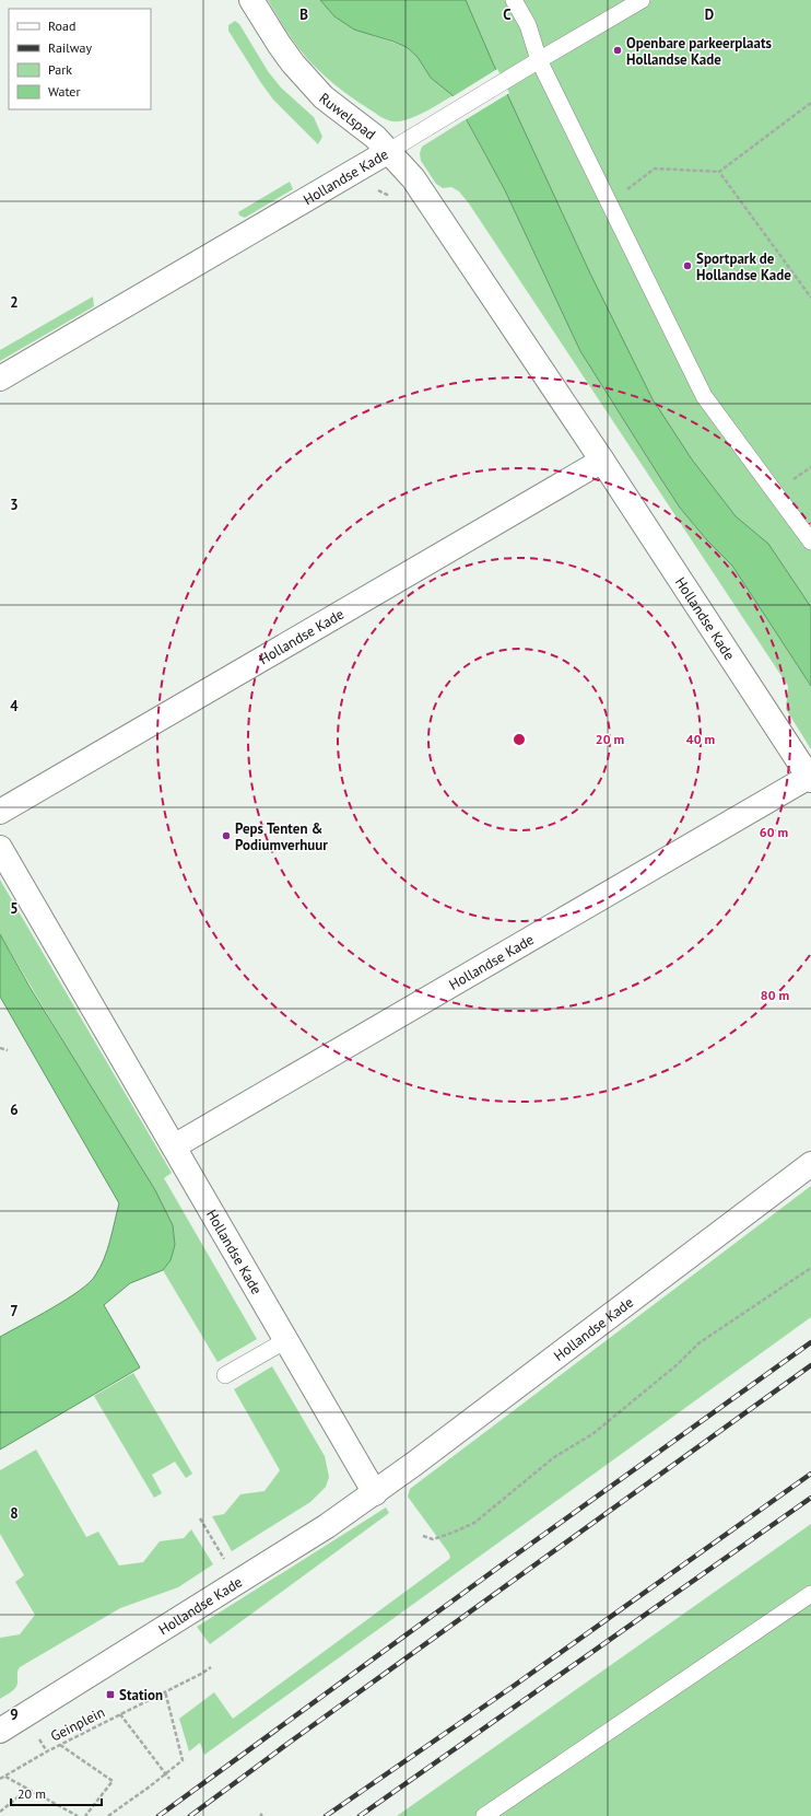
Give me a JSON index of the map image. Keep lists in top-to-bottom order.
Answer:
{
  "streets": {
    "street": ["Ruwelspad", "Hollandse Kade"],
    "path": ["Geinplein"]
  },
  "crossings": [
    ["Ruwelspad", "Hollandse Kade"]
  ],
  "places": {
    "other": ["Openbare parkeerplaats Hollandse Kade", "Sportpark de Hollandse Kade", "Peps Tenten & Podiumverhuur"],
    "transit": ["Station"]
  },
  "legend": [
    "Road",
    "Railway",
    "Park",
    "Water"
  ],
  "scale_bar": "20 m",
  "grid": {
    "columns": ["B", "C", "D"],
    "rows": [
      "2",
      "3",
      "4",
      "5",
      "6",
      "7",
      "8",
      "9"
    ]
  },
  "rings": [
    "20 m",
    "40 m",
    "60 m",
    "80 m"
  ]
}
